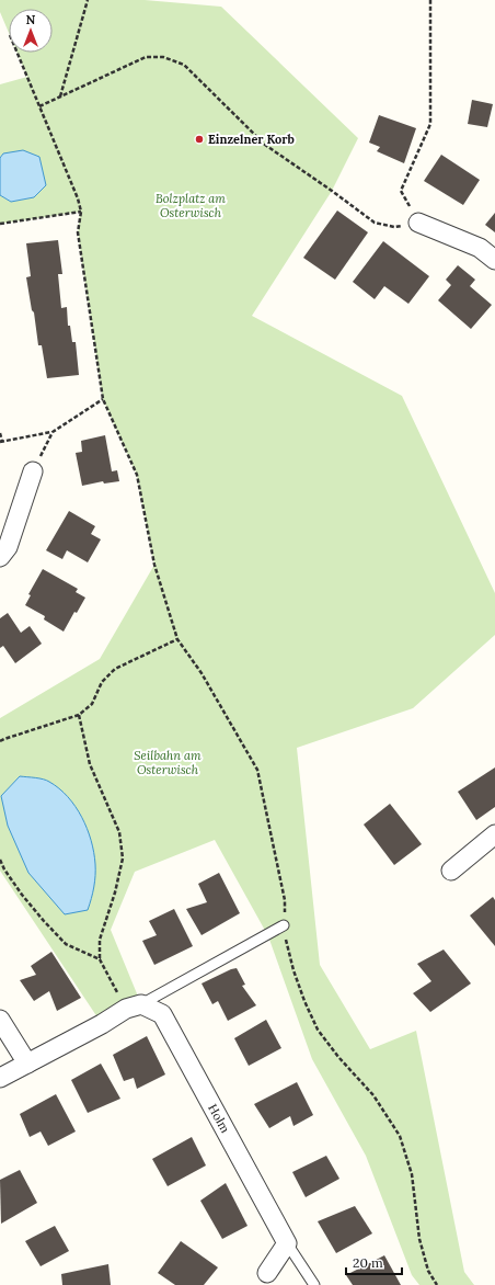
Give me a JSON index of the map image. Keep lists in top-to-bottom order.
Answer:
{
  "streets": {
    "street": ["Holm"]
  },
  "parks": ["Bolzplatz am Osterwisch", "Seilbahn am Osterwisch"],
  "places": ["Einzelner Korb"],
  "scale_bar": "20 m",
  "north": "top"
}
